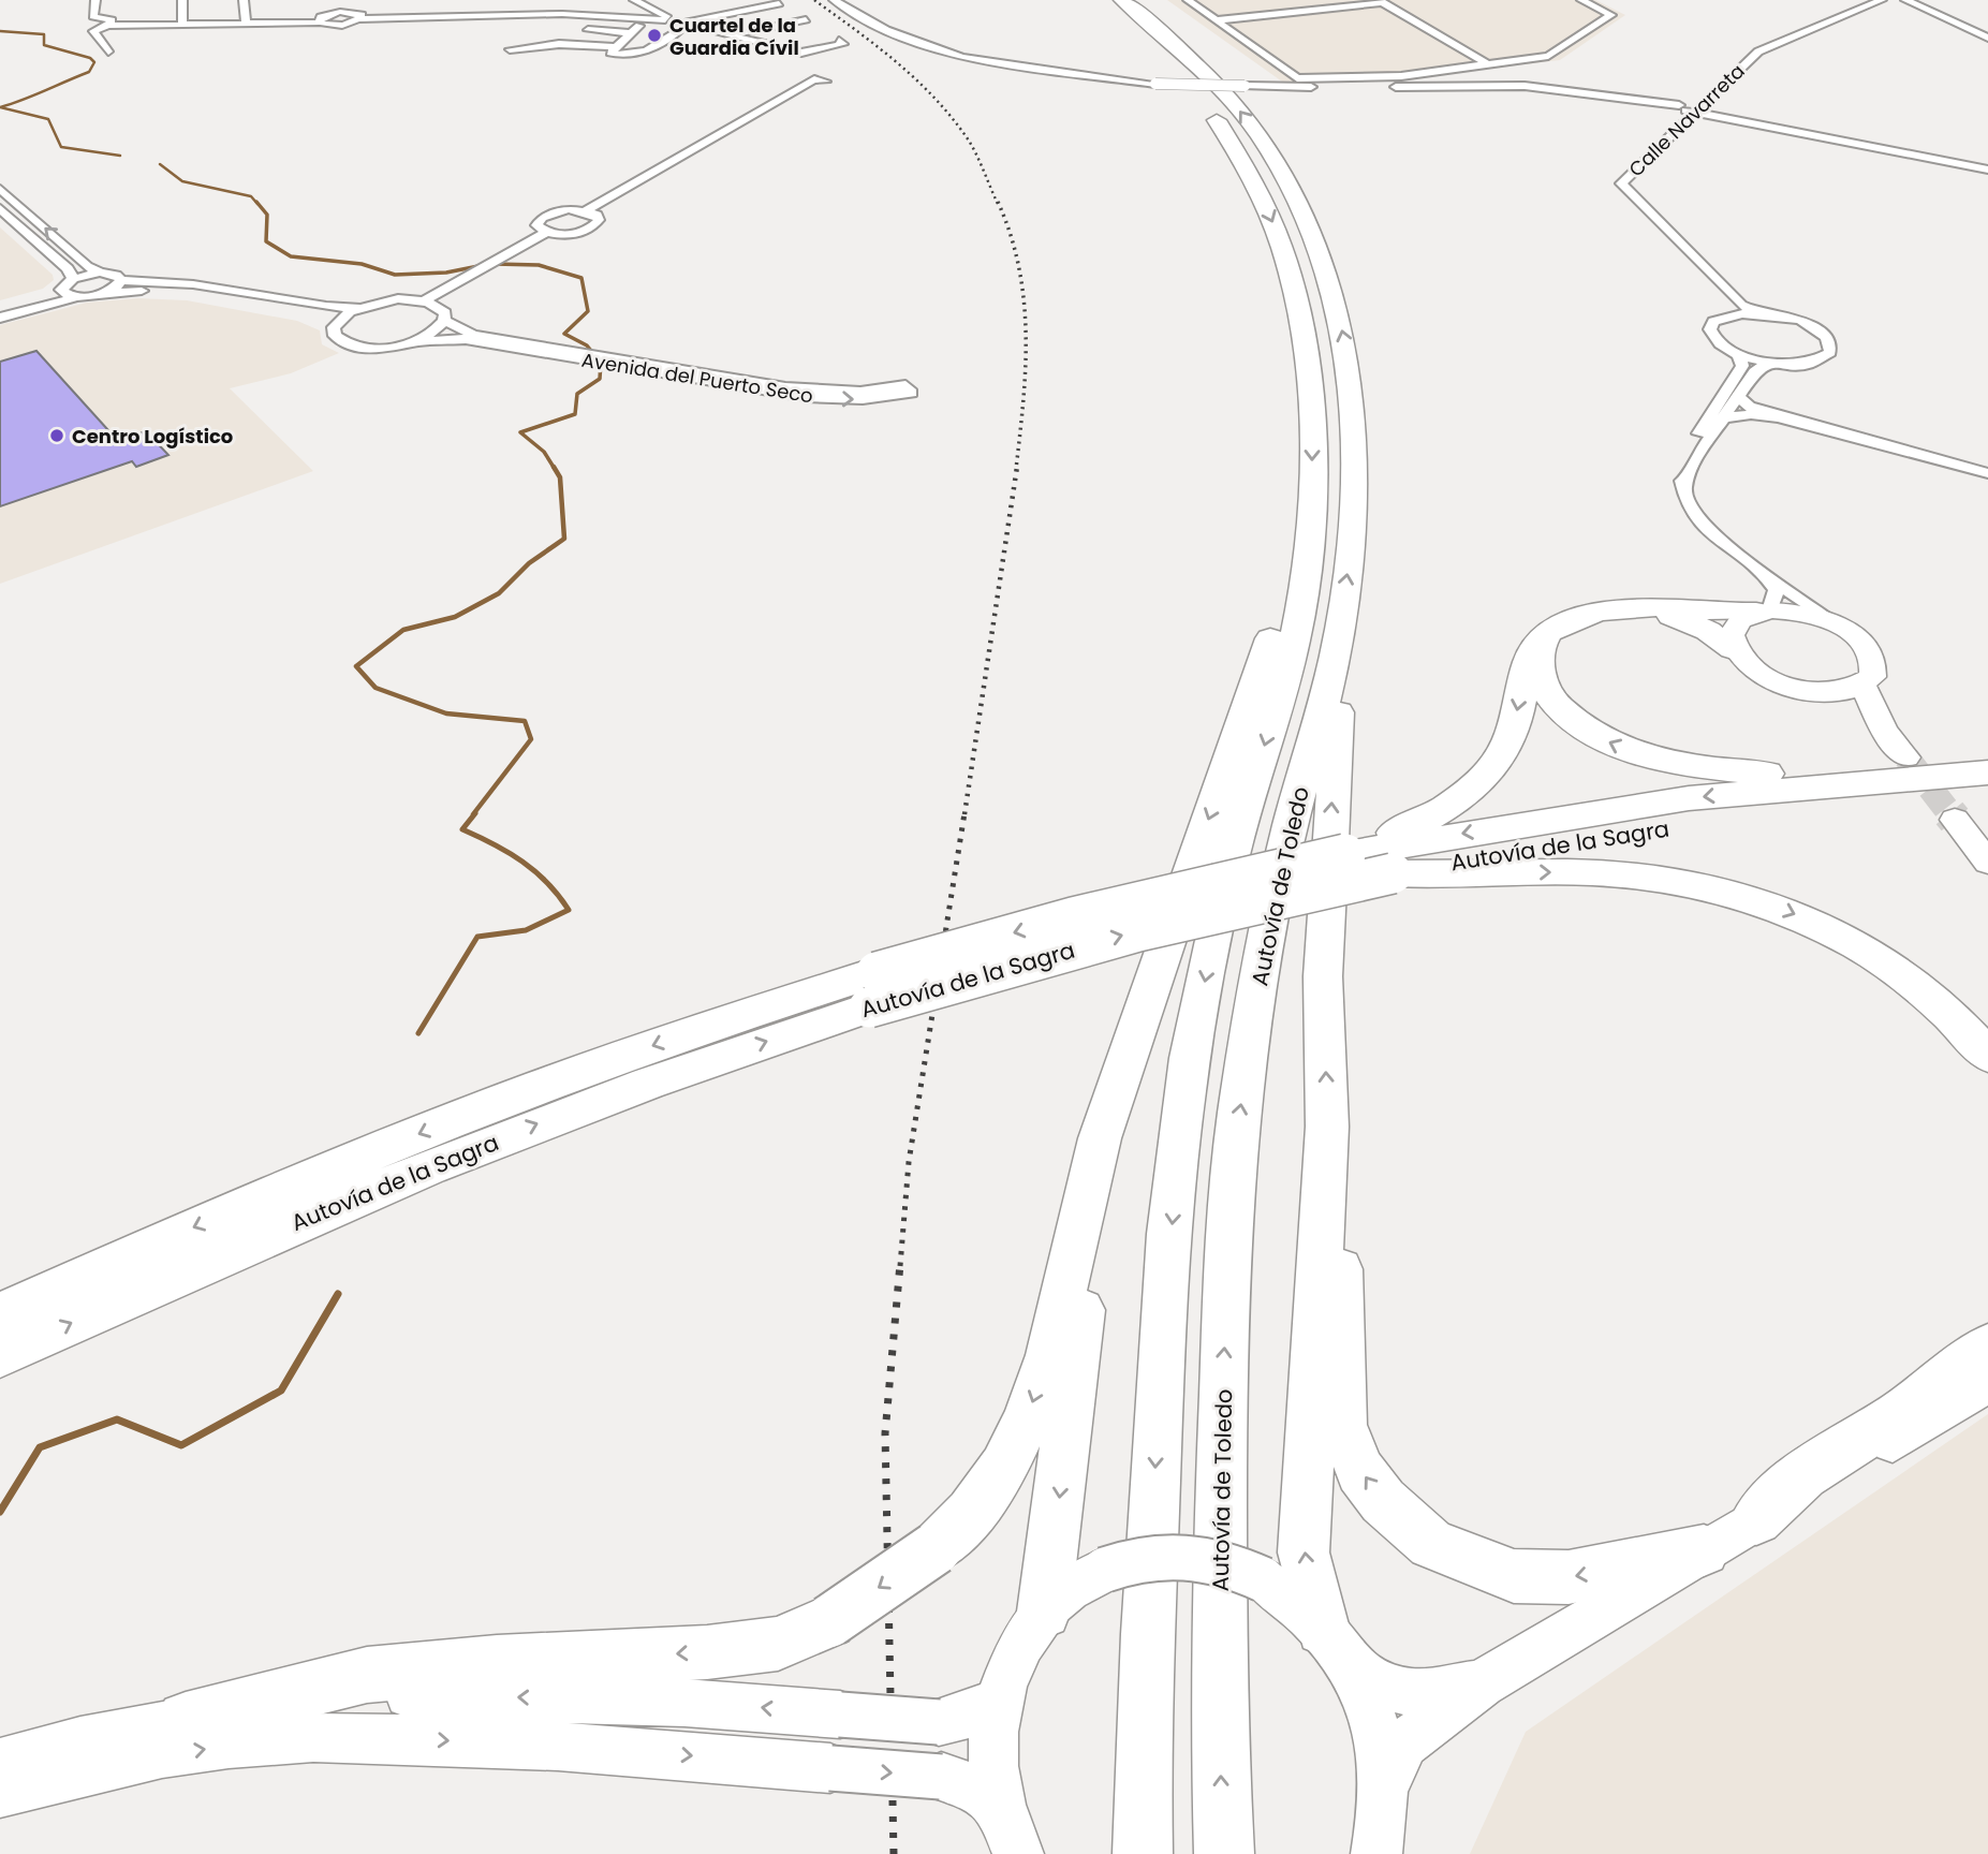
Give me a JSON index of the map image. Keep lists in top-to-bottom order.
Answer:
{
  "streets": {
    "highway": ["Autovía de la Sagra", "Autovía de Toledo"],
    "street": ["Calle Navarreta", "Avenida del Puerto Seco"]
  },
  "places": ["Cuartel de la Guardia Cívil", "Centro Logístico"]
}
